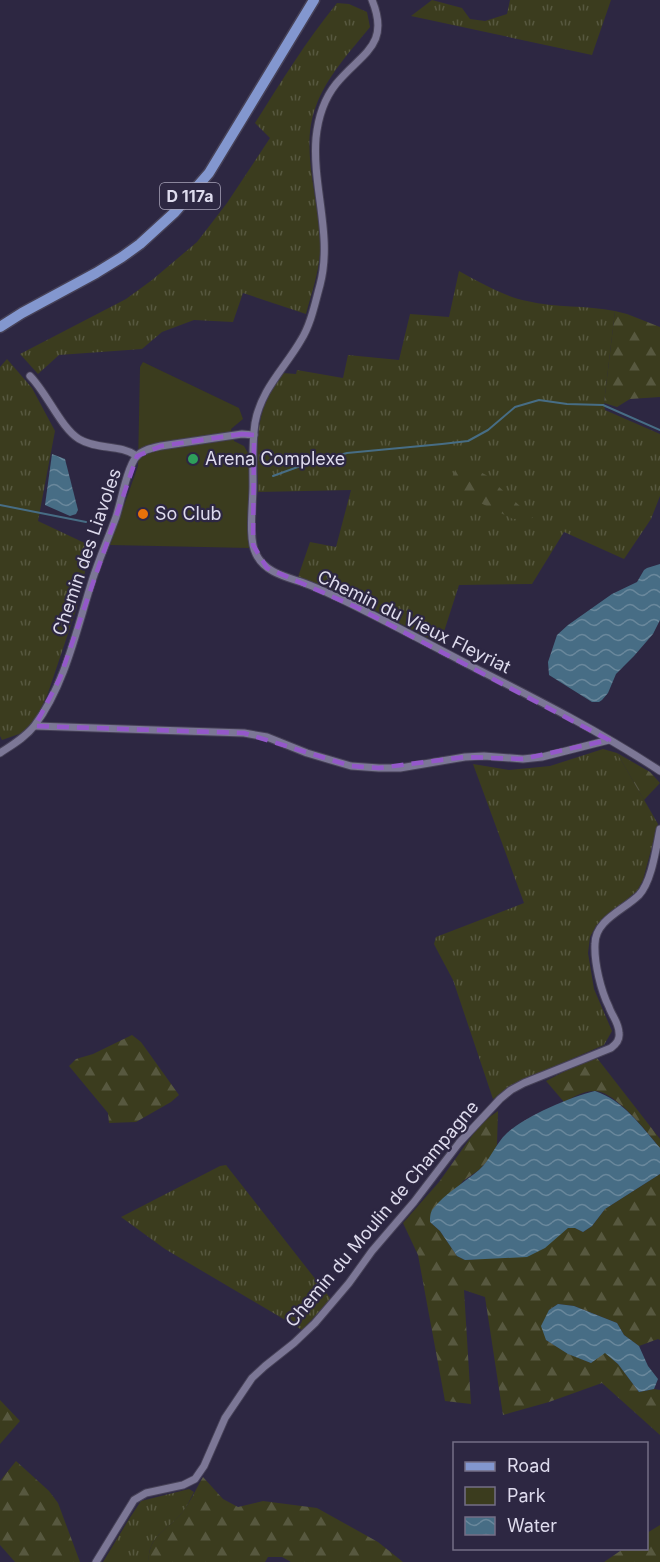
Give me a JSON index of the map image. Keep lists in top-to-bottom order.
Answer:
{
  "streets": {
    "main road": ["D 117a"],
    "street": ["Chemin des Liavoles", "Chemin du Vieux Fleyriat", "Chemin du Moulin de Champagne"]
  },
  "crossings": [
    ["Chemin des Liavoles", "Chemin du Vieux Fleyriat"]
  ],
  "places": ["Arena Complexe", "So Club"],
  "legend": ["Road", "Park", "Water"]
}
